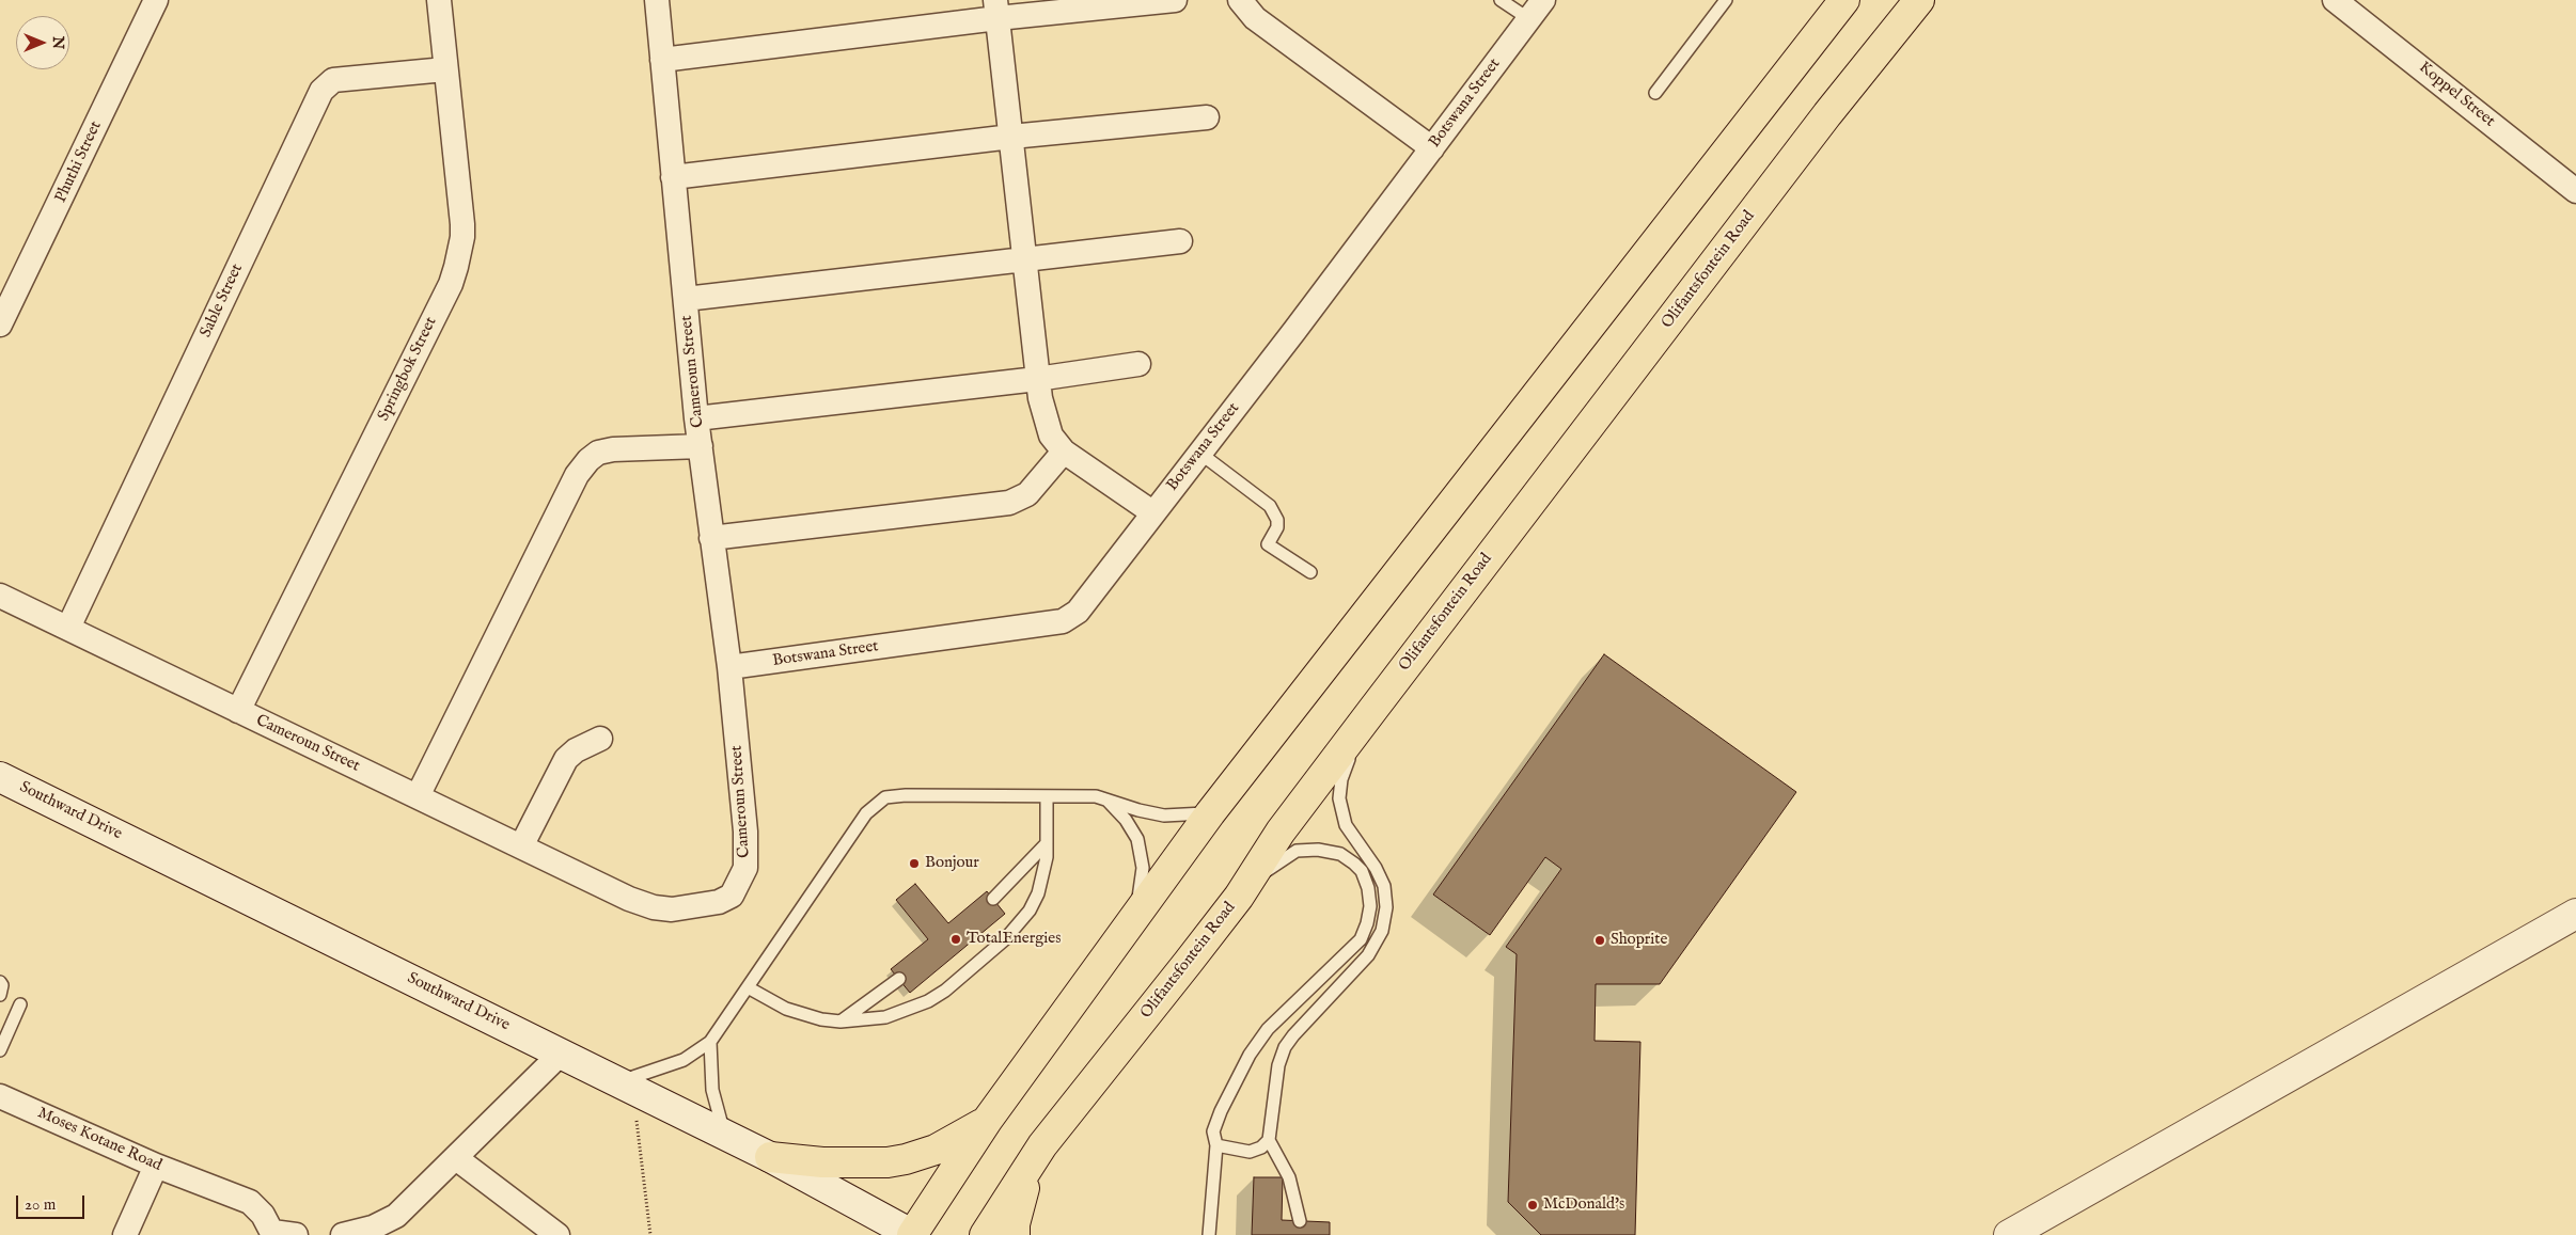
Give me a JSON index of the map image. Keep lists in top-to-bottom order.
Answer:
{
  "streets": {
    "main road": ["Olifantsfontein Road", "Southward Drive"],
    "street": [
      "Koppel Street",
      "Botswana Street",
      "Phuthi Street",
      "Sable Street",
      "Springbok Street",
      "Cameroun Street",
      "Moses Kotane Road"
    ]
  },
  "crossings": [
    ["Botswana Street", "Cameroun Street"],
    ["Sable Street", "Springbok Street"],
    ["Sable Street", "Cameroun Street"],
    ["Springbok Street", "Cameroun Street"]
  ],
  "places": [
    "Bonjour",
    "TotalEnergies",
    "Shoprite",
    "McDonald's"
  ],
  "scale_bar": "20 m",
  "north": "right"
}
